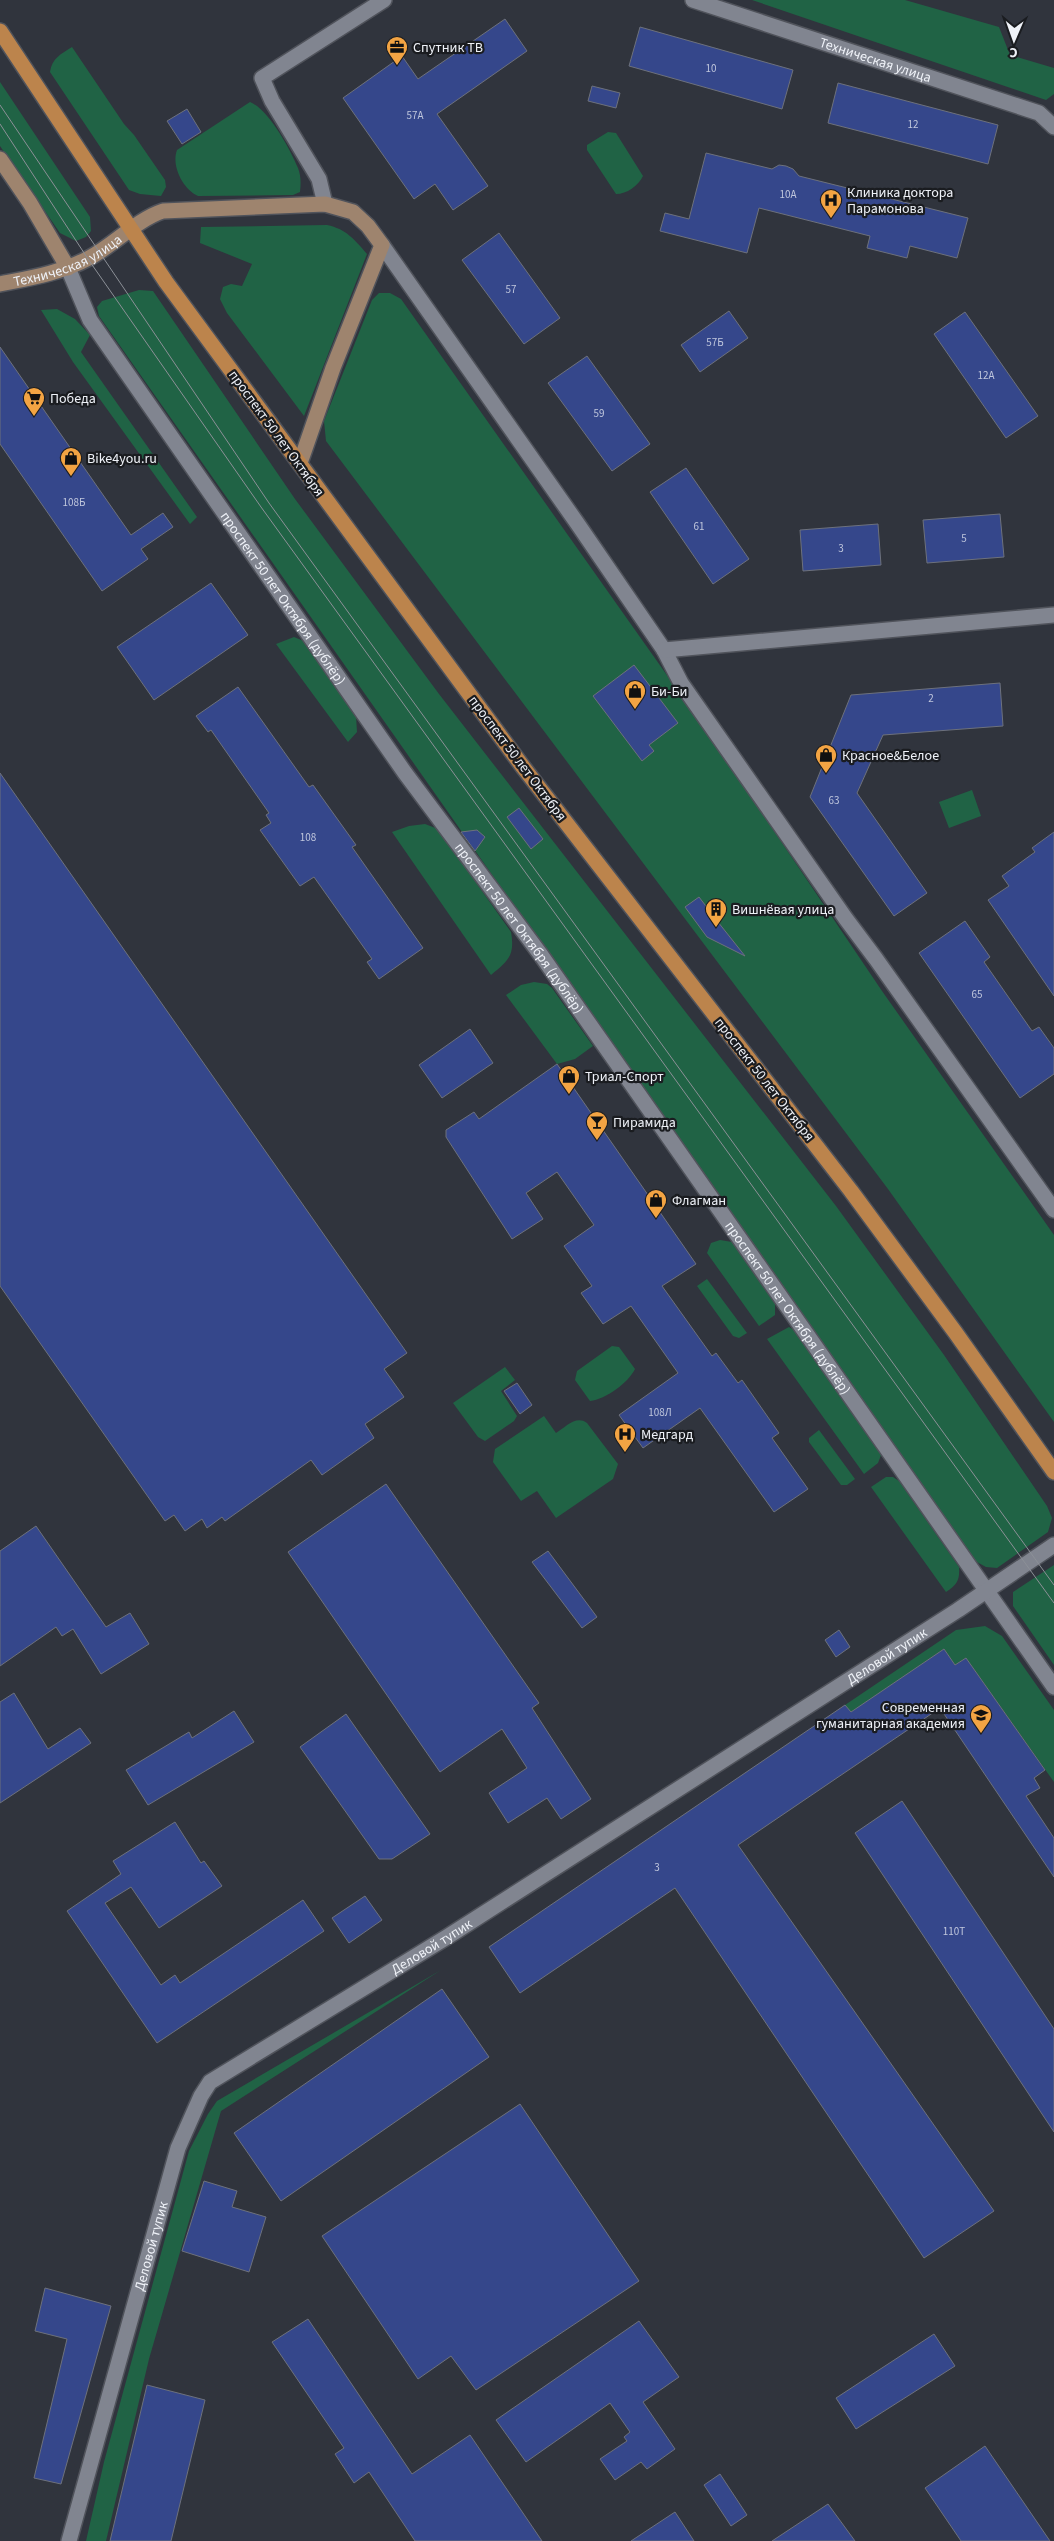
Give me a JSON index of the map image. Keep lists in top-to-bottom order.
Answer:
{
  "streets": {
    "main road": ["Техническая улица", "проспект 50 лет Октября", "проспект 50 лет Октября (дублёр)"],
    "street": ["Деловой тупик"]
  },
  "crossings": [
    ["Техническая улица", "проспект 50 лет Октября"],
    ["Техническая улица", "проспект 50 лет Октября (дублёр)"],
    ["проспект 50 лет Октября (дублёр)", "Деловой тупик"]
  ],
  "places": {
    "office": ["Спутник ТВ"],
    "hospital": ["Клиника доктора Парамонова", "Медгард"],
    "supermarket": ["Победа"],
    "shop": [
      "Bike4you.ru",
      "Би-Би",
      "Красное&Белое",
      "Триал-Спорт",
      "Флагман"
    ],
    "building": ["Вишнёвая улица"],
    "bar": ["Пирамида"],
    "school or university": ["Современная гуманитарная академия"]
  },
  "house_numbers": [
    "10",
    "57А",
    "12",
    "10А",
    "57",
    "57Б",
    "12А",
    "59",
    "108Б",
    "61",
    "5",
    "3",
    "2",
    "63",
    "108",
    "65",
    "108Л",
    "3",
    "110Т"
  ],
  "north": "bottom"
}
